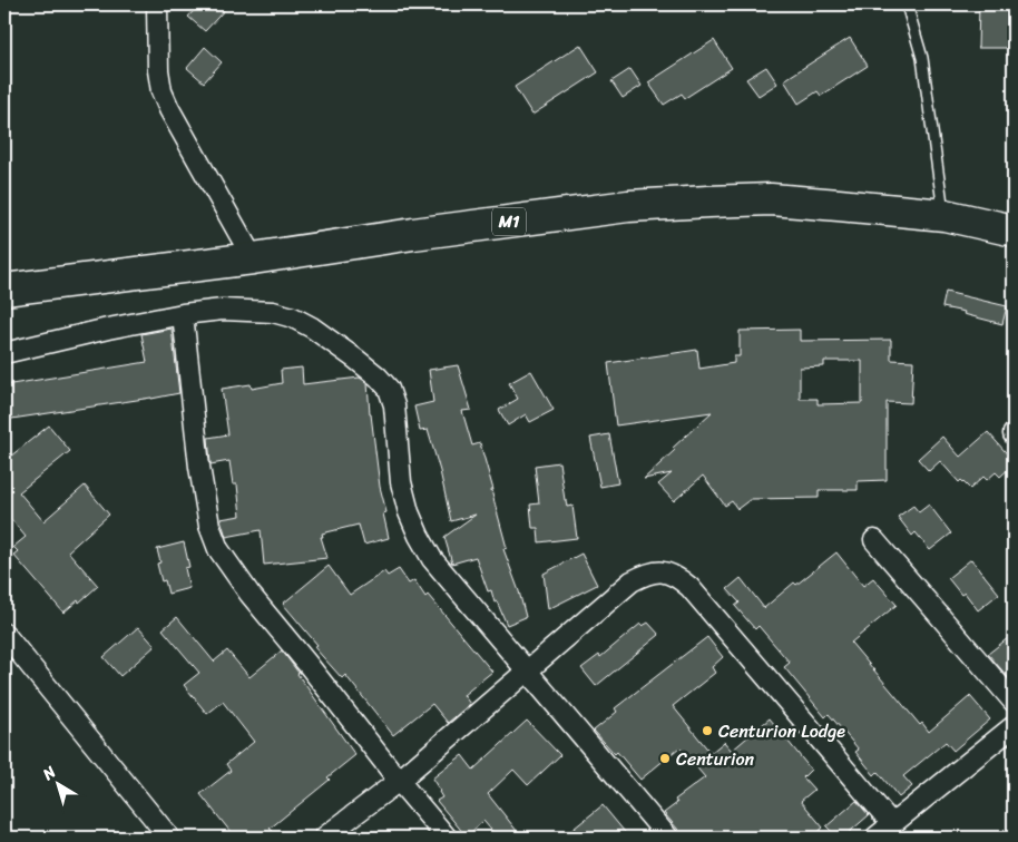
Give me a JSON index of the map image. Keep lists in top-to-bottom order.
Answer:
{
  "streets": {
    "highway": ["M1"]
  },
  "places": ["Centurion Lodge", "Centurion"],
  "north": "top left"
}
